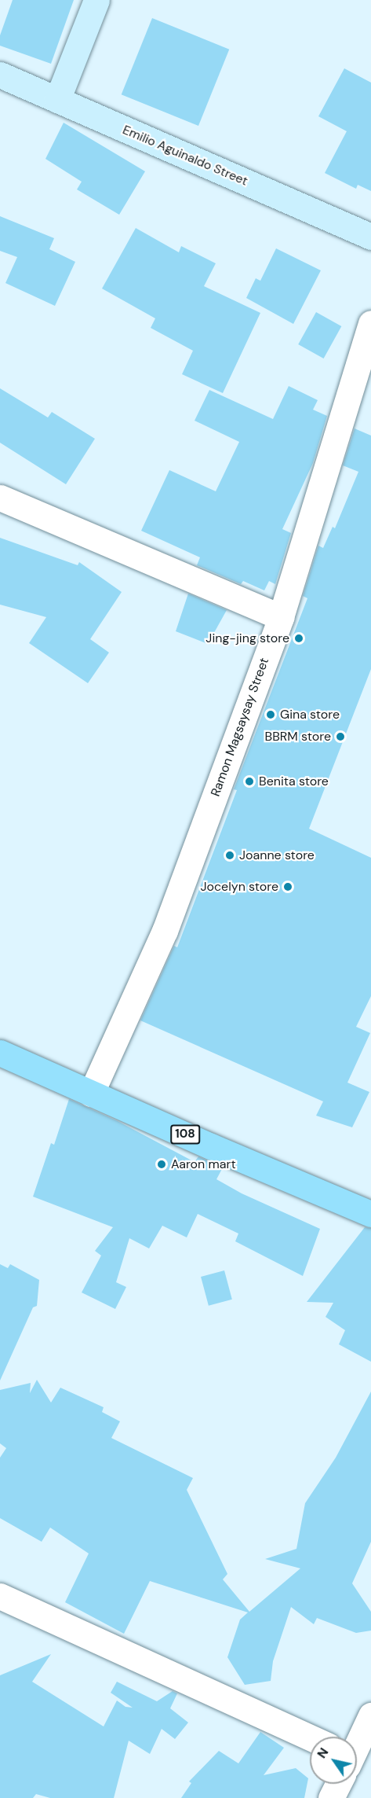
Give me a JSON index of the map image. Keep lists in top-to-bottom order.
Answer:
{
  "streets": {
    "main road": ["108"],
    "street": ["Emilio Aguinaldo Street", "Ramon Magsaysay Street"]
  },
  "crossings": [
    ["Ramon Magsaysay Street", "108"]
  ],
  "places": [
    "Jing-jing store",
    "Gina store",
    "BBRM store",
    "Benita store",
    "Joanne store",
    "Jocelyn store",
    "Aaron mart"
  ],
  "north": "top left"
}
